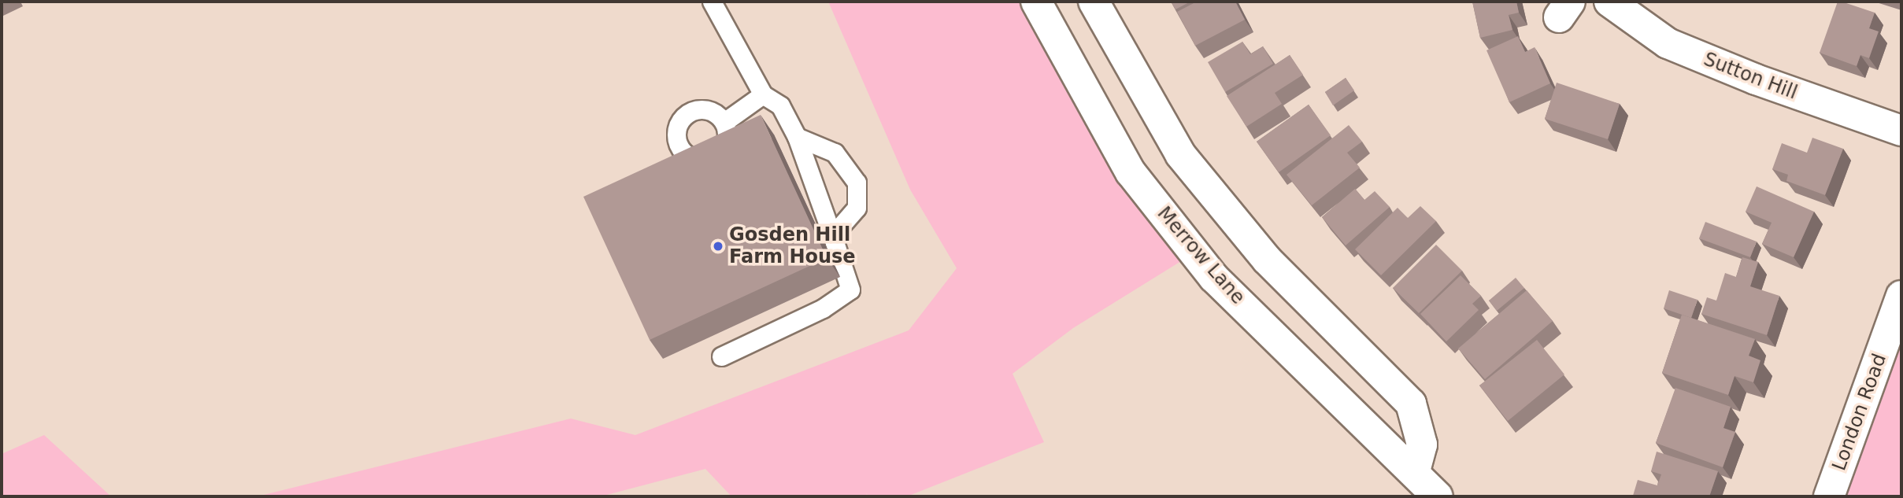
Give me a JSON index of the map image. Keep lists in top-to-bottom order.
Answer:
{
  "streets": {
    "street": ["Sutton Hill", "Merrow Lane", "London Road"]
  },
  "places": ["Gosden Hill Farm House"]
}
